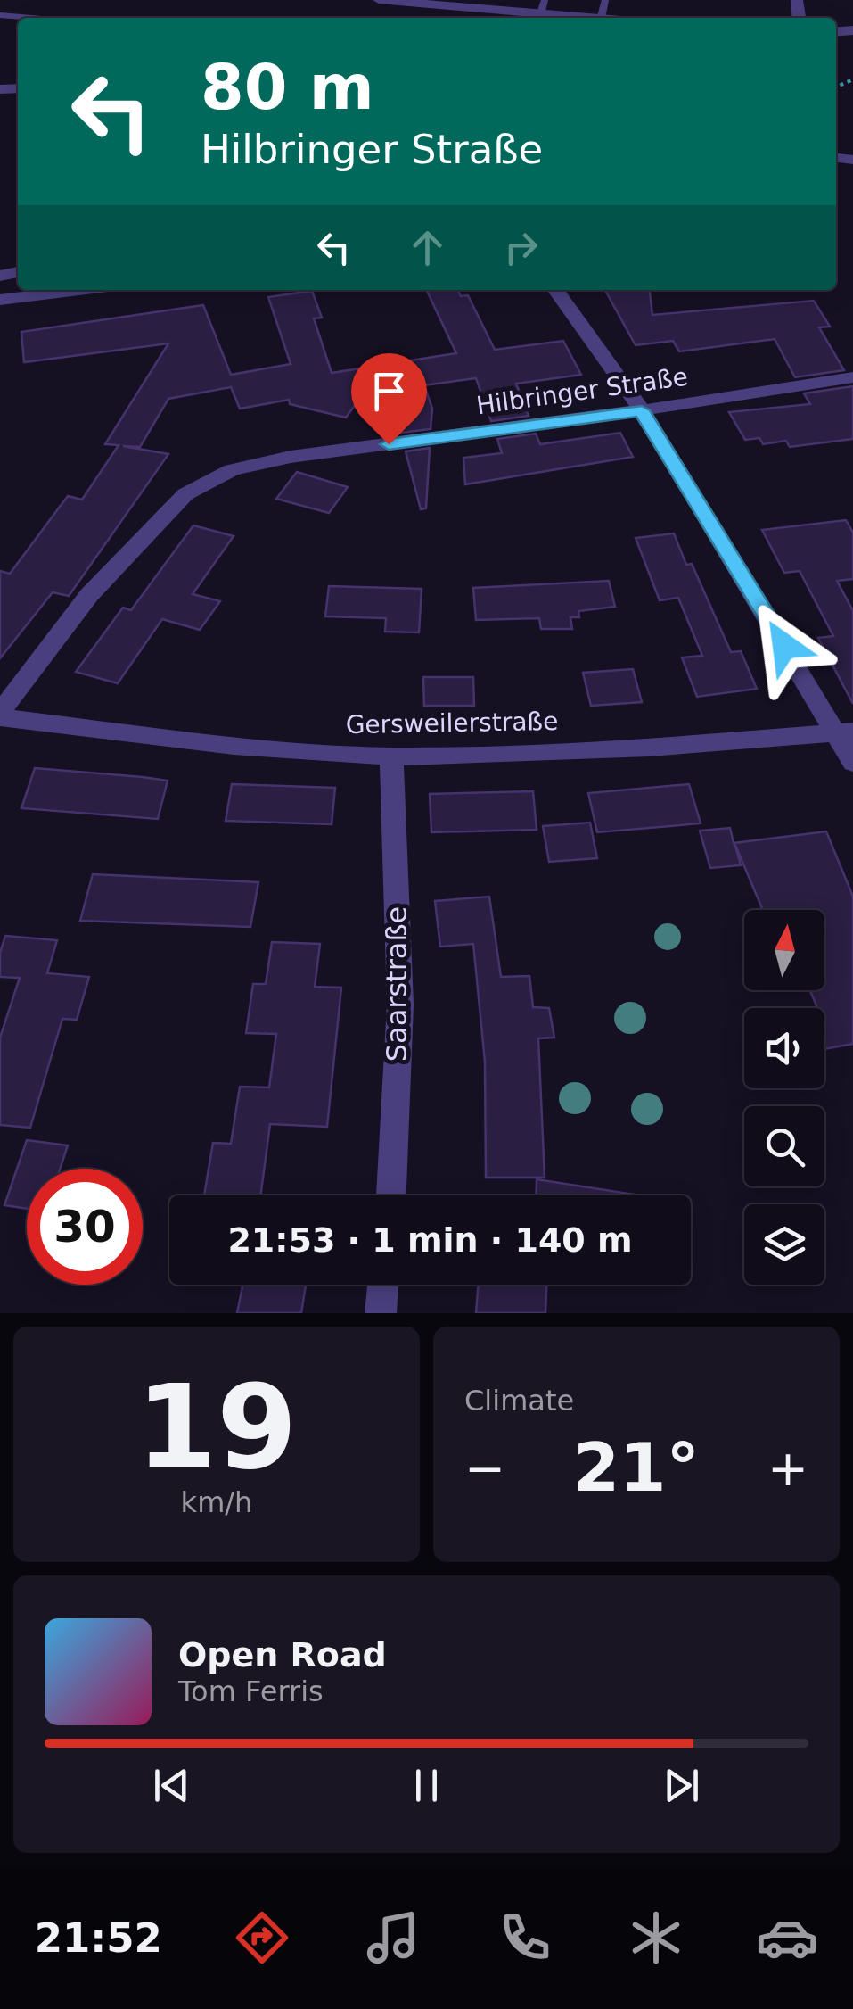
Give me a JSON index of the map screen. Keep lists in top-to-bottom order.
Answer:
{
  "streets": {
    "street": ["Hilbringer Straße", "Gersweilerstraße", "Saarstraße"]
  },
  "crossings": [
    ["Hilbringer Straße", "Gersweilerstraße"],
    ["Gersweilerstraße", "Saarstraße"]
  ],
  "north": "top",
  "page": {
    "turn": ["80 m", "Hilbringer Straße"],
    "limit": "30",
    "trip": "21:53 · 1 min · 140 m",
    "tile": [
      ["19", "km/h"],
      "Climate"
    ],
    "heat": ["−", "21°", "+"],
    "song": ["Open Road", "Tom Ferris"],
    "tabs": "21:52"
  }
}
